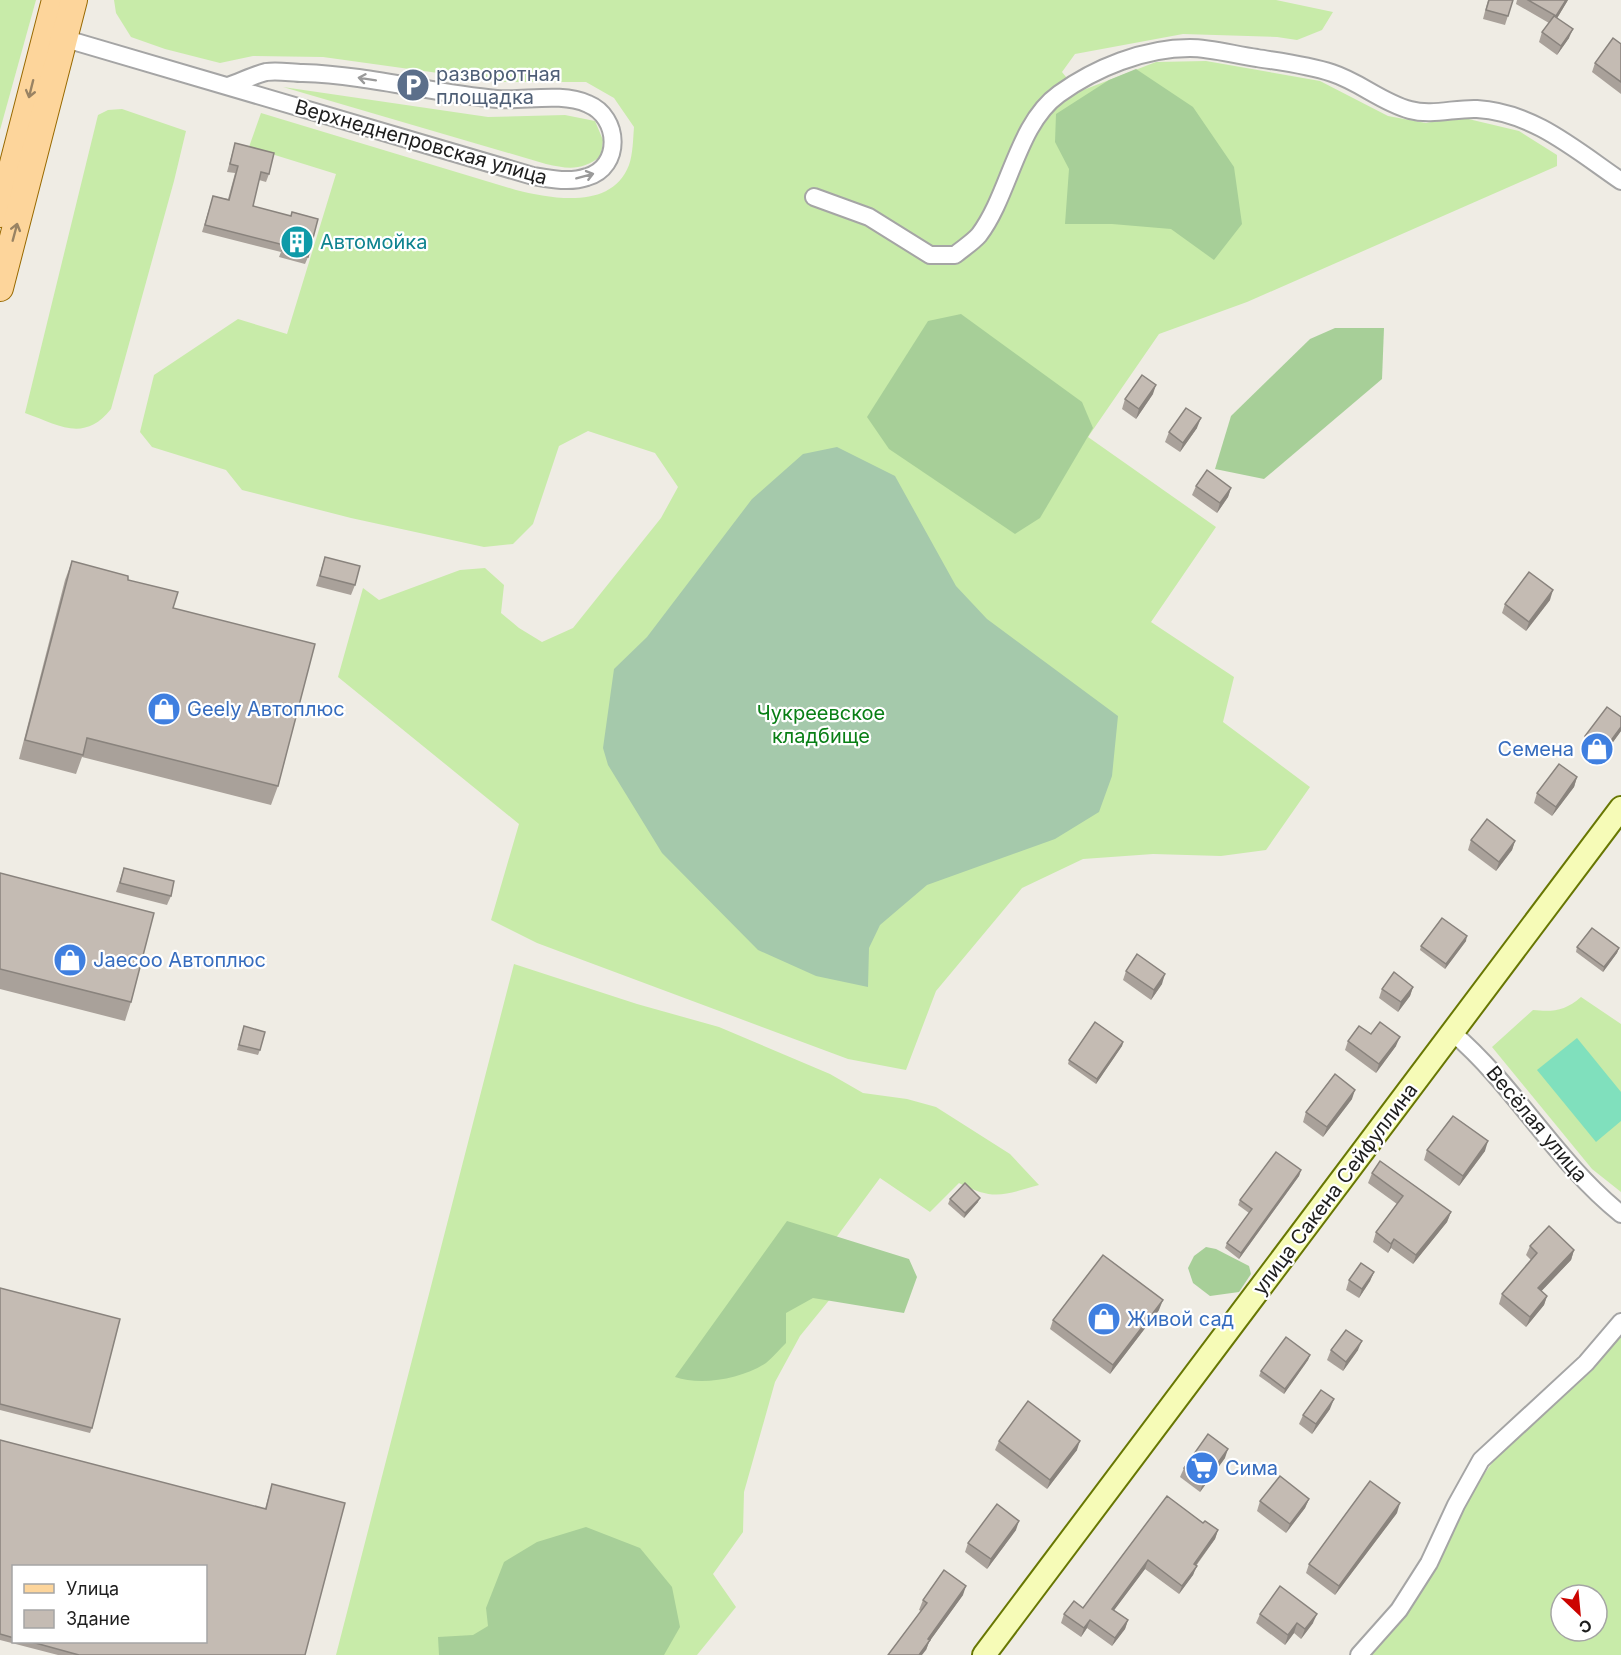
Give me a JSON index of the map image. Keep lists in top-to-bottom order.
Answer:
{
  "streets": {
    "main road": ["улица Сакена Сейфуллина"],
    "street": ["Верхнеднепровская улица", "Весёлая улица"]
  },
  "crossings": [
    ["Весёлая улица", "улица Сакена Сейфуллина"]
  ],
  "parks": ["Чукреевское кладбище"],
  "places": {
    "parking": ["разворотная площадка"],
    "building": ["Автомойка"],
    "shop": [
      "Geely Автоплюс",
      "Семена",
      "Jaecoo Автоплюс",
      "Живой сад"
    ],
    "supermarket": ["Сима"]
  },
  "legend": ["Улица", "Здание"],
  "north": "bottom right"
}
